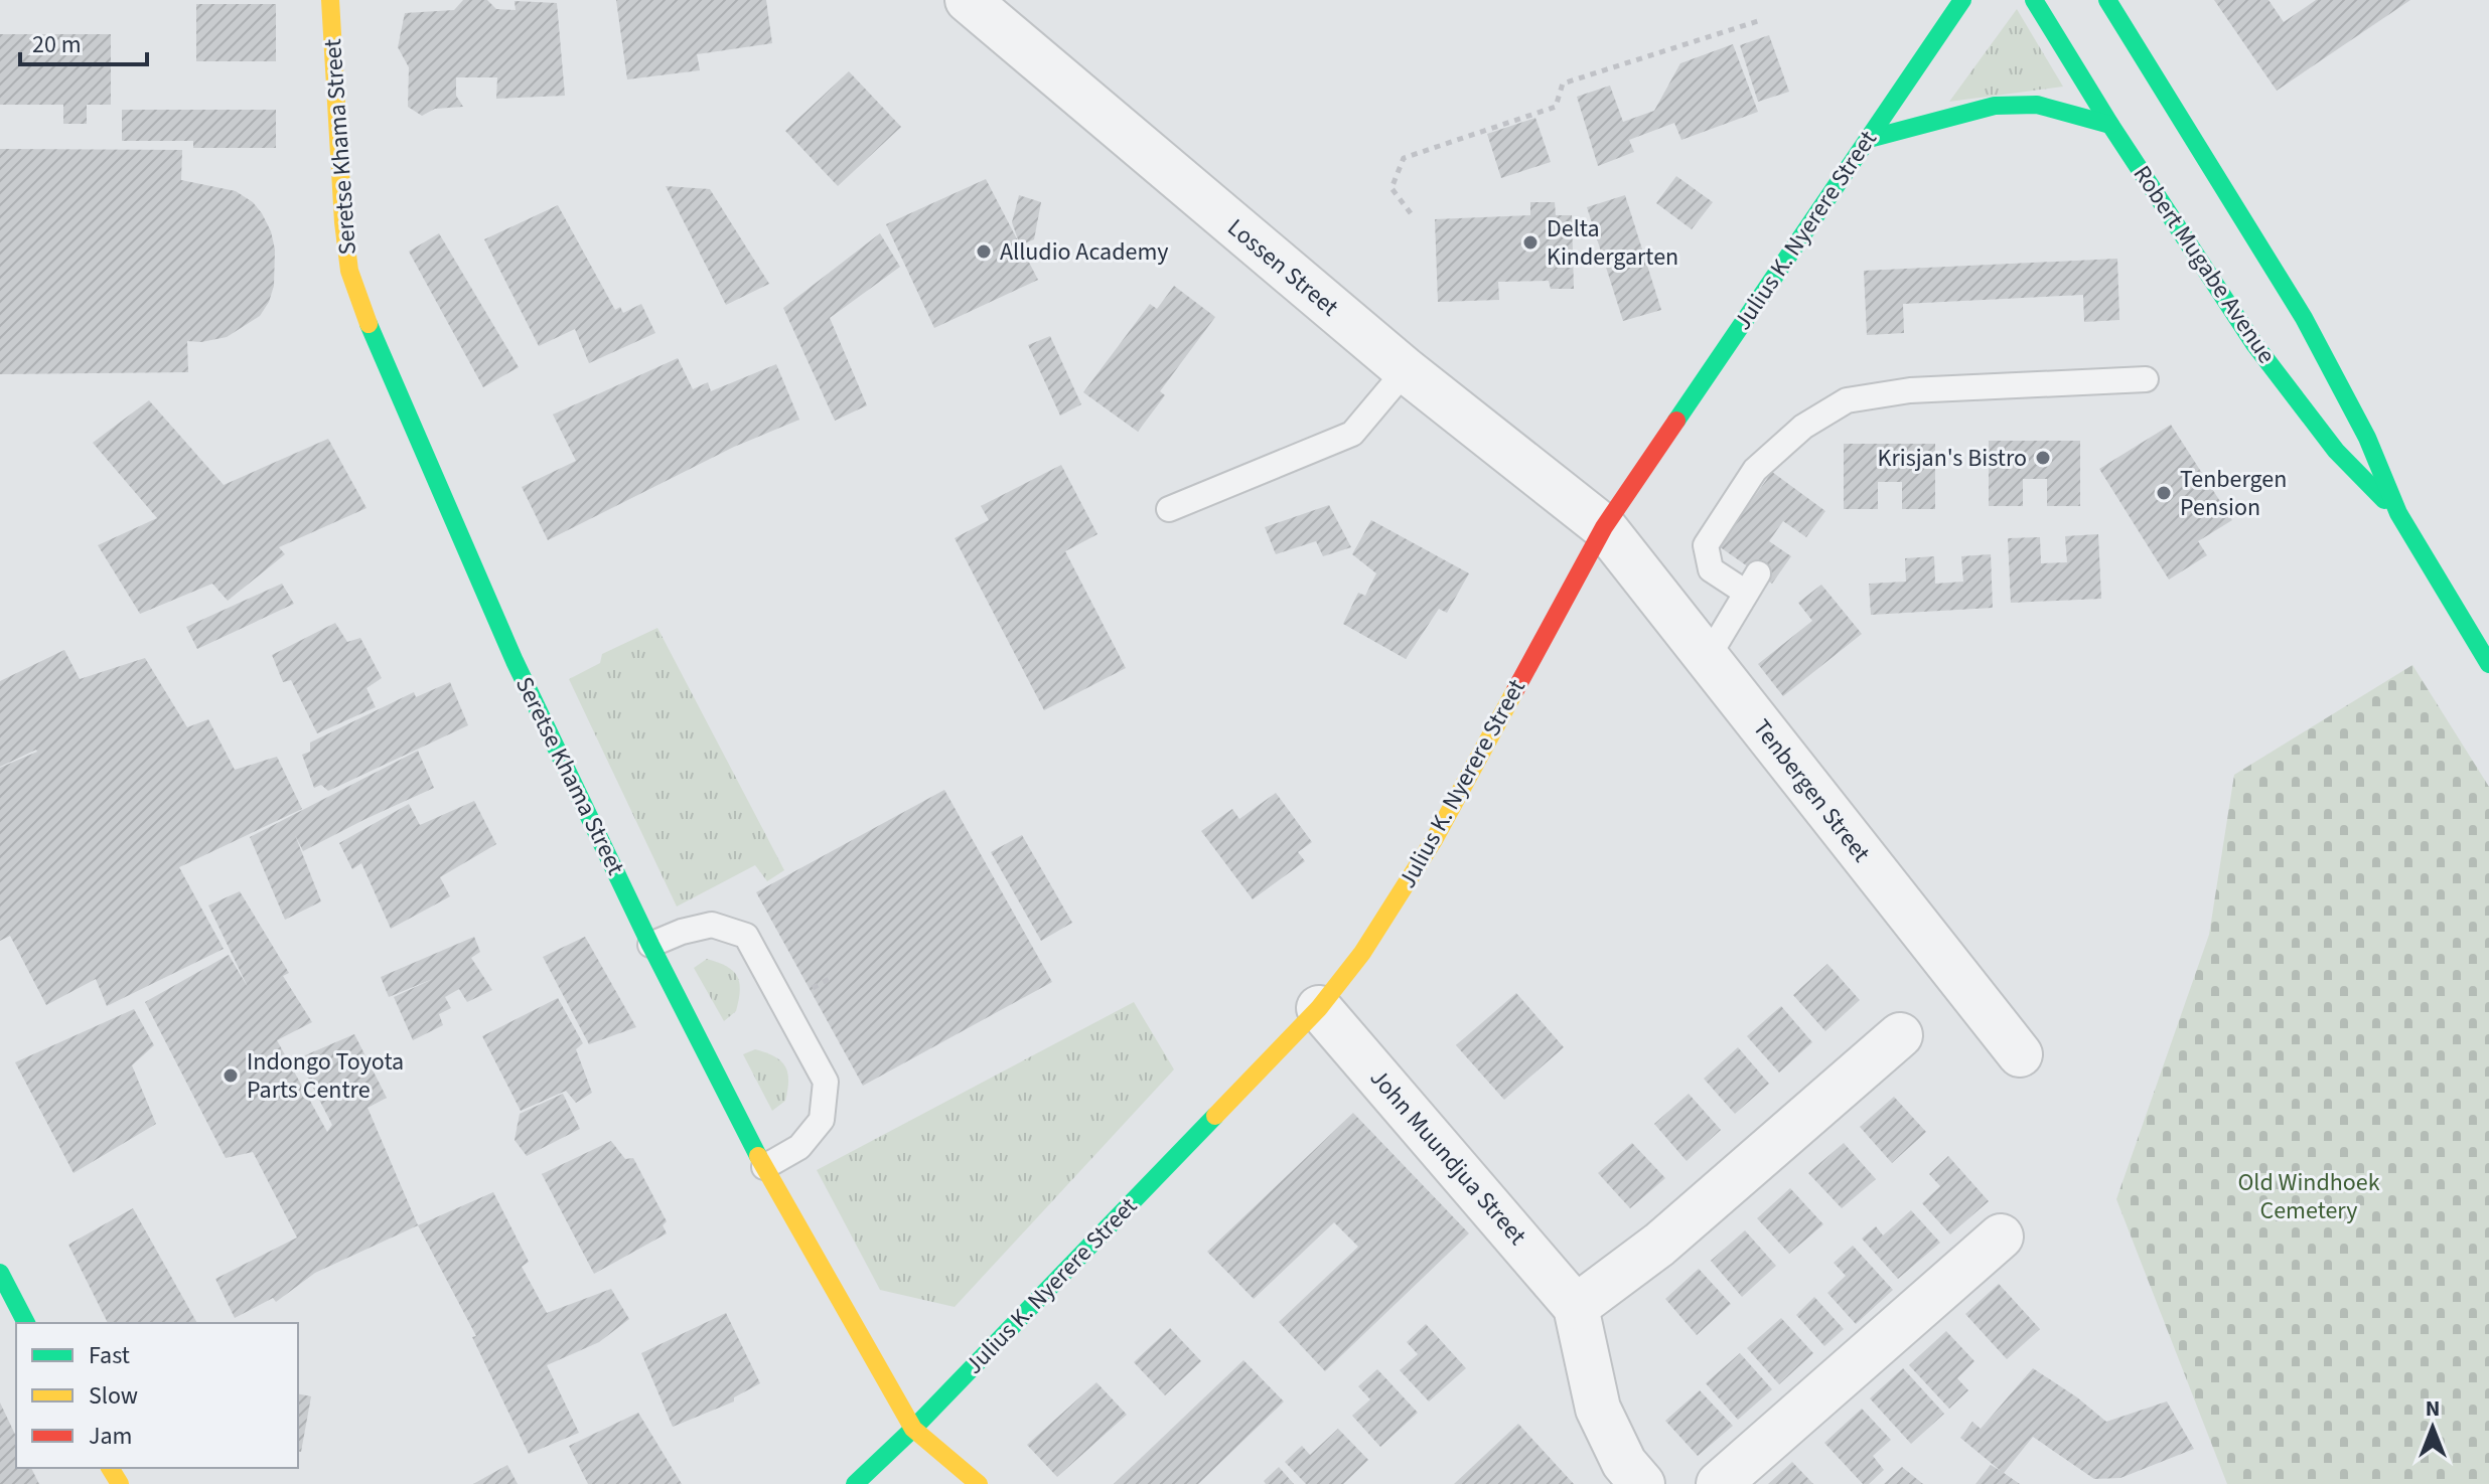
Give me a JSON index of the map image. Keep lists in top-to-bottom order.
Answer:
{
  "streets": {
    "street": [
      "Seretse Khama Street",
      "Julius K. Nyerere Street",
      "Robert Mugabe Avenue",
      "Lossen Street",
      "Tenbergen Street",
      "John Muundjua Street"
    ]
  },
  "crossings": [
    ["Seretse Khama Street", "Julius K. Nyerere Street"],
    ["Julius K. Nyerere Street", "Lossen Street"],
    ["Julius K. Nyerere Street", "Tenbergen Street"],
    ["Julius K. Nyerere Street", "John Muundjua Street"],
    ["Lossen Street", "Tenbergen Street"]
  ],
  "parks": ["Old Windhoek Cemetery"],
  "places": [
    "Delta Kindergarten",
    "Alludio Academy",
    "Krisjan's Bistro",
    "Tenbergen Pension",
    "Indongo Toyota Parts Centre"
  ],
  "legend": ["Fast", "Slow", "Jam"],
  "scale_bar": "20 m",
  "north": "top"
}
